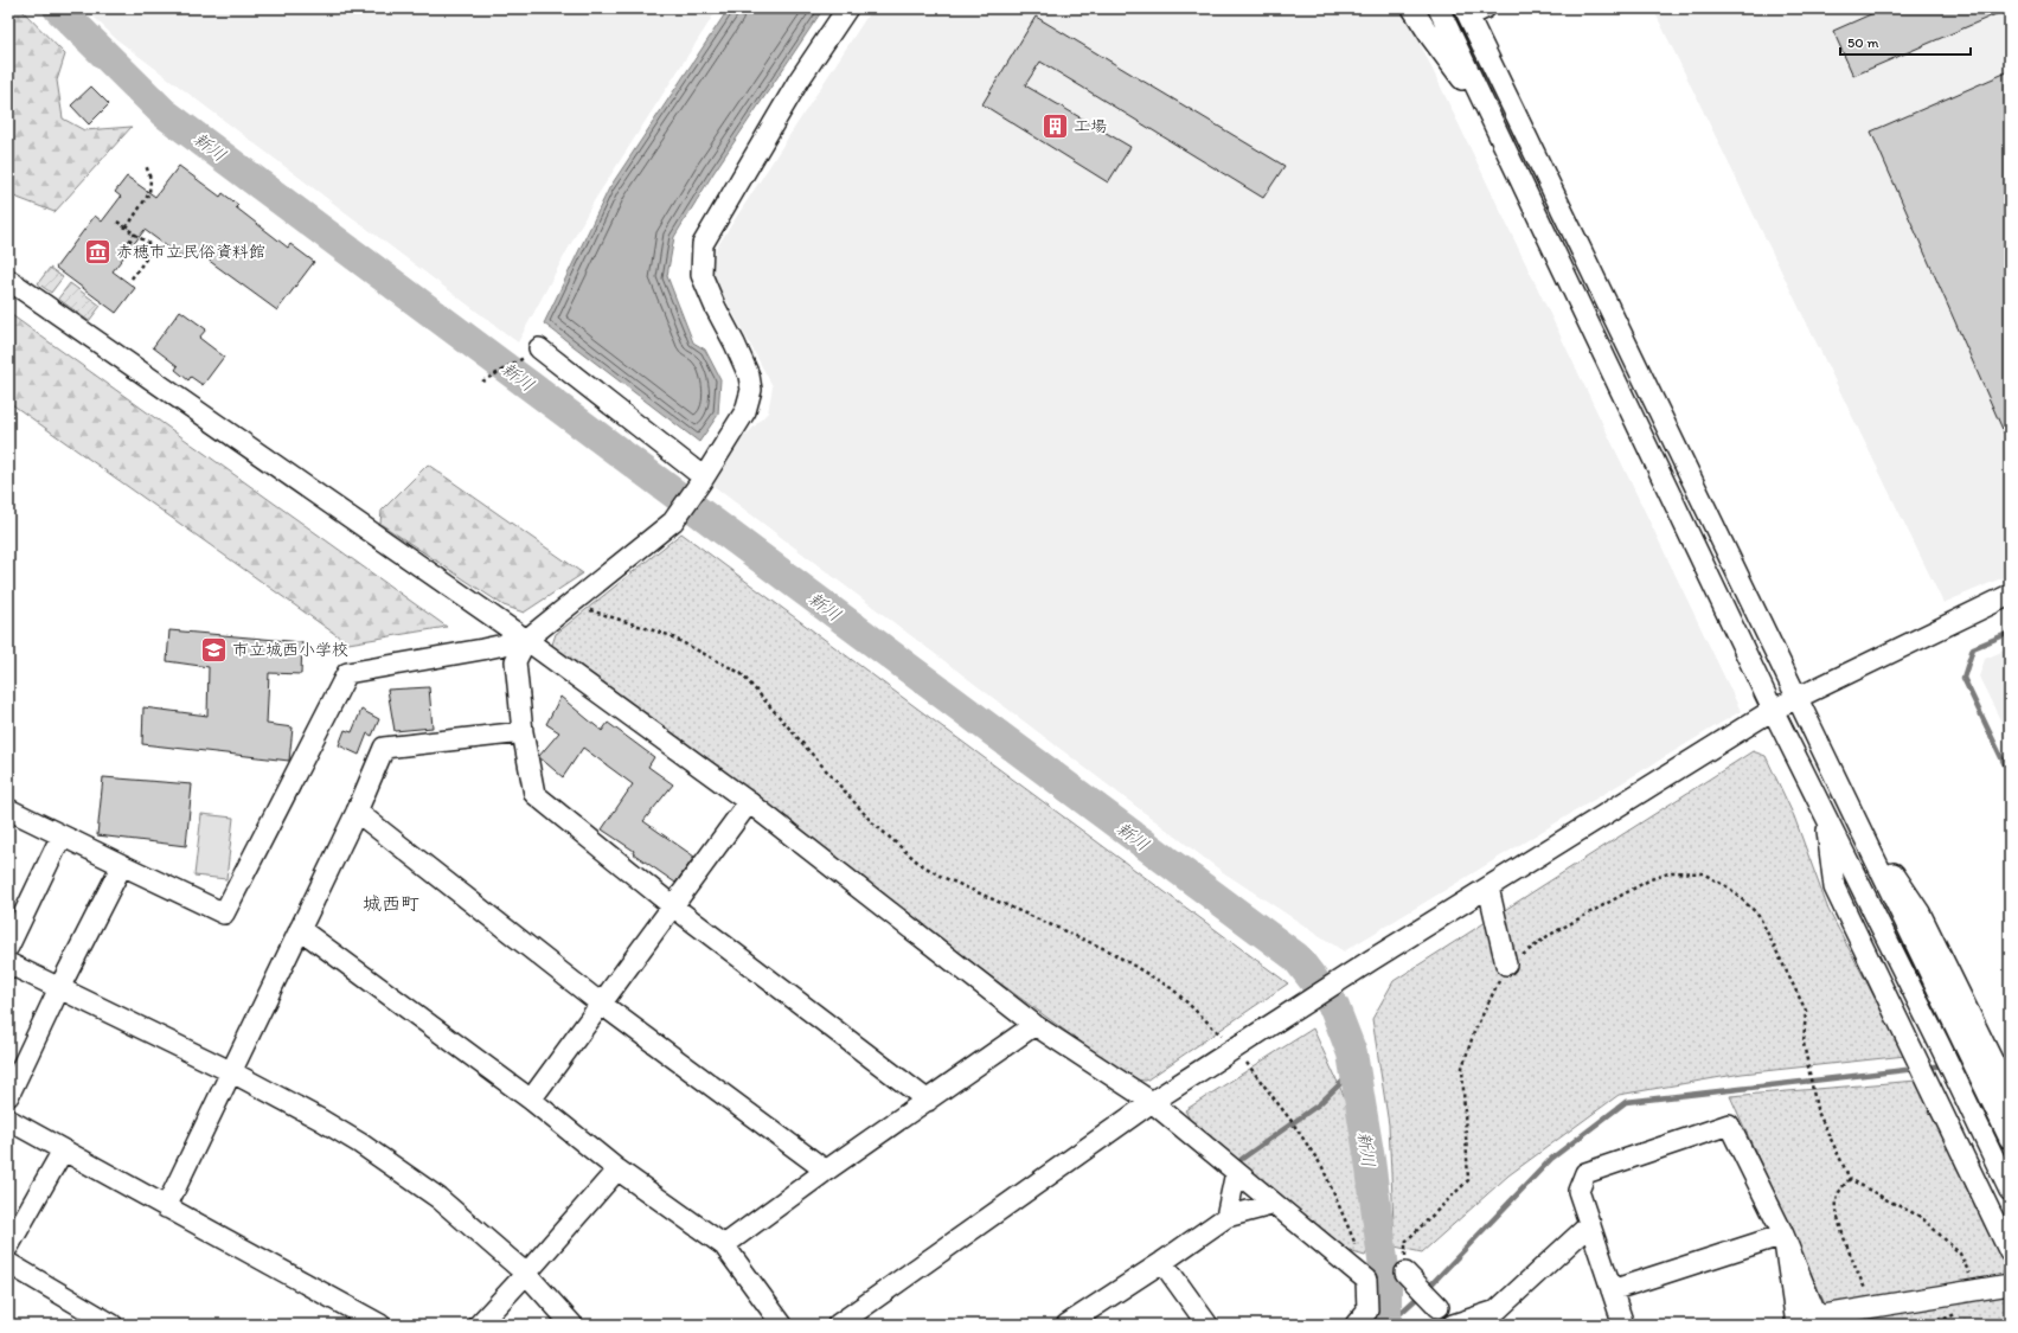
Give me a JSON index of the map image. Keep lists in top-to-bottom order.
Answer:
{
  "districts": ["城西町"],
  "water": ["新川"],
  "places": {
    "building": ["工場"],
    "museum": ["赤穂市立民俗資料館"],
    "school or university": ["市立城西小学校"]
  },
  "scale_bar": "50 m"
}
